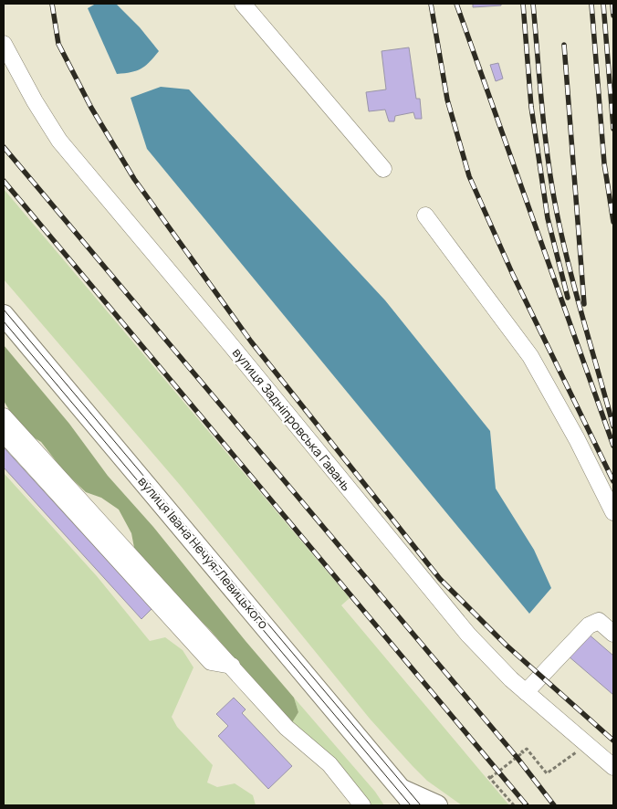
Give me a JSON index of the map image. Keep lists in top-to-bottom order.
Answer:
{
  "streets": {
    "main road": ["вулиця Івана Нечуя-Левицького"],
    "street": ["вулиця Задніпровська Гавань"]
  }
}
